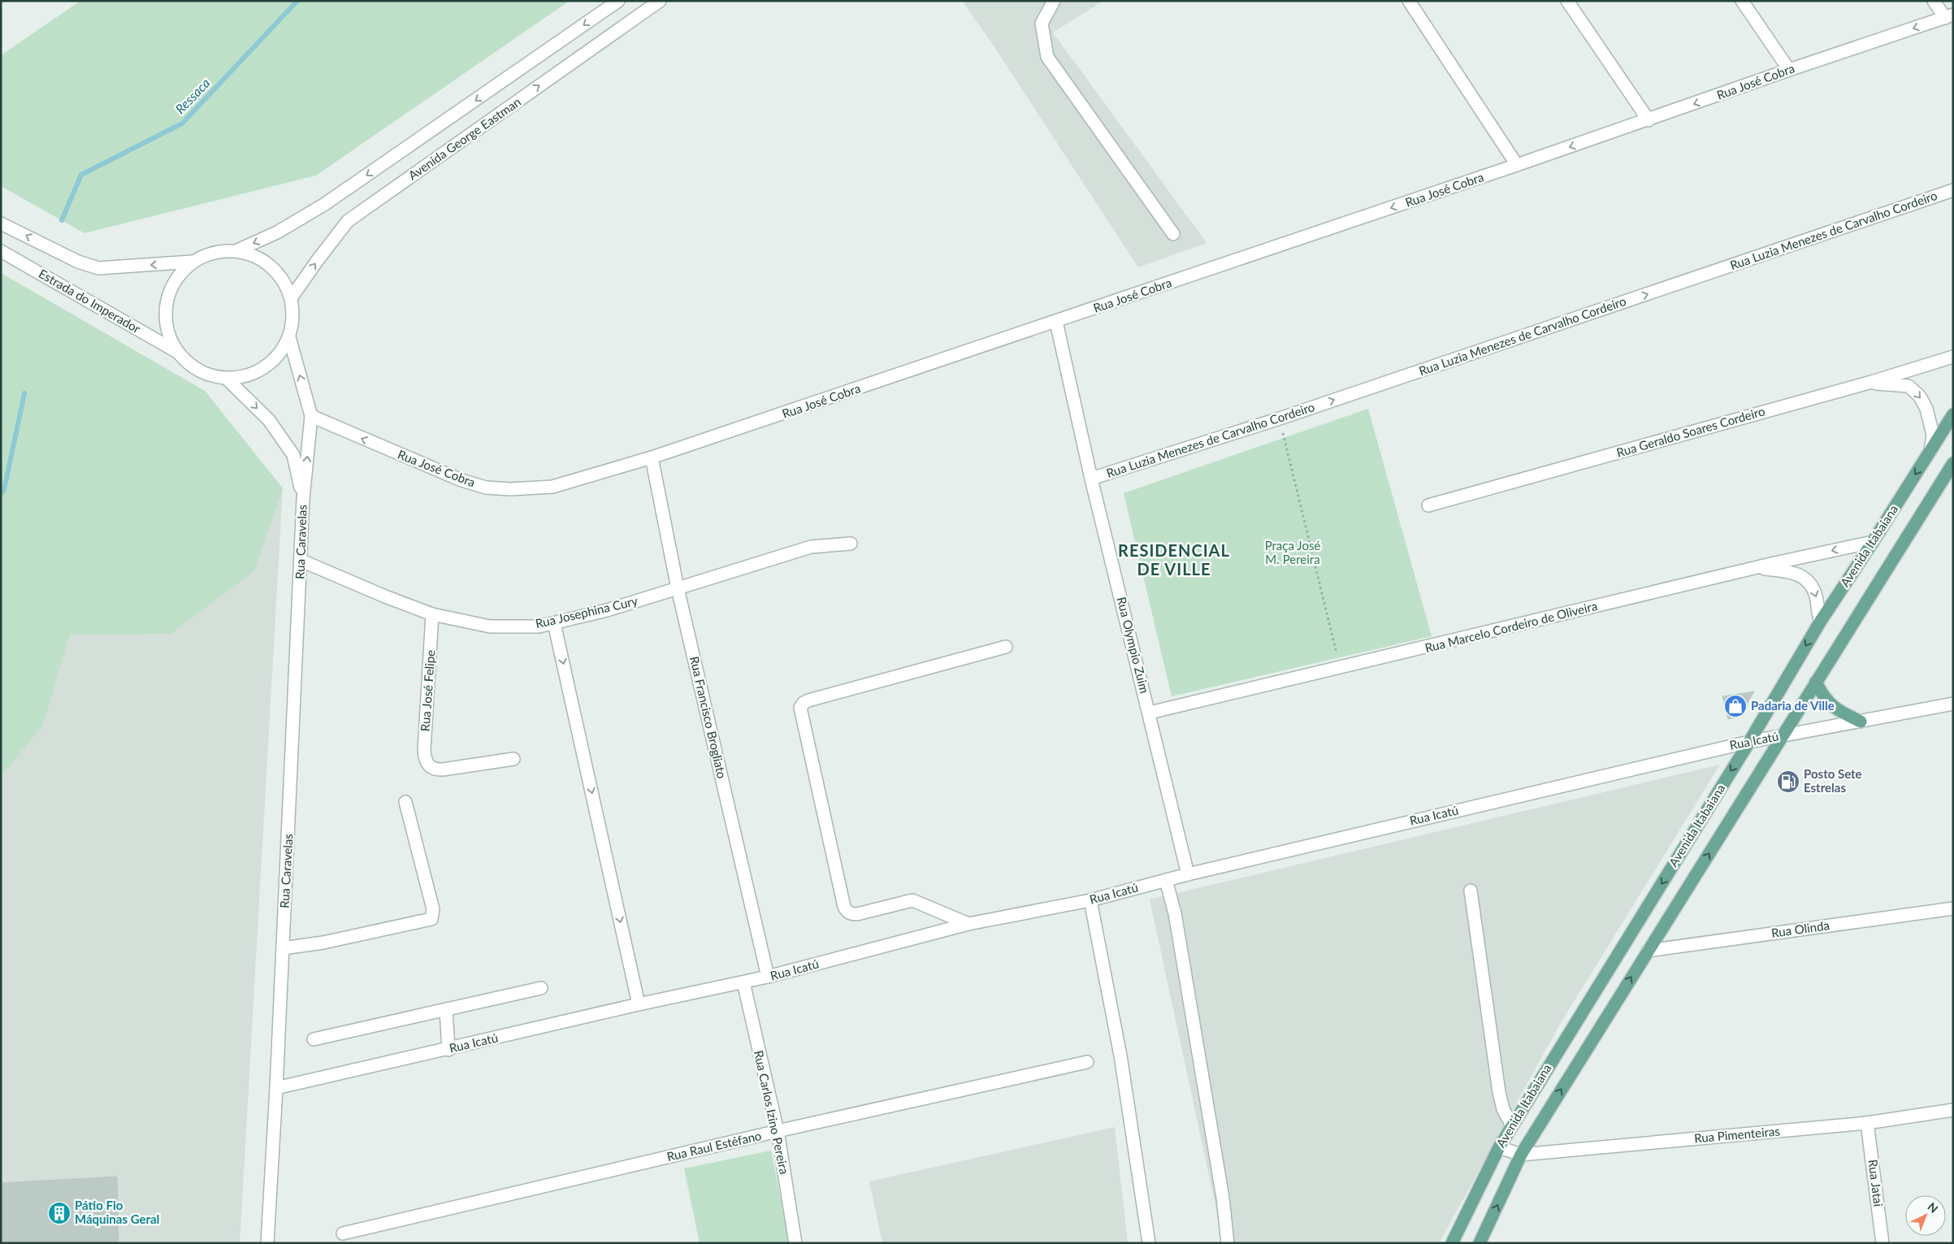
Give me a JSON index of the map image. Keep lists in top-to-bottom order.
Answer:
{
  "streets": {
    "main road": ["Avenida Itabaiana"],
    "street": [
      "Rua José Cobra",
      "Avenida George Eastman",
      "Rua Luzia Menezes de Carvalho Cordeiro",
      "Estrada do Imperador",
      "Rua Geraldo Soares Cordeiro",
      "Rua Caravelas",
      "Rua Josephina Cury",
      "Rua Marcelo Cordeiro de Oliveira",
      "Rua Olympio Zuim",
      "Rua José Felipe",
      "Rua Francisco Brogliato",
      "Rua Icatú",
      "Rua Olinda",
      "Rua Carlos Izino Pereira",
      "Rua Pimenteiras",
      "Rua Raul Estéfano",
      "Rua Jatai"
    ]
  },
  "crossings": [
    ["Rua José Cobra", "Rua Olympio Zuim"],
    ["Rua José Cobra", "Rua Francisco Brogliato"],
    ["Avenida George Eastman", "Estrada do Imperador"],
    ["Rua Luzia Menezes de Carvalho Cordeiro", "Rua Olympio Zuim"],
    ["Rua Caravelas", "Rua Josephina Cury"],
    ["Rua Caravelas", "Rua Icatú"],
    ["Avenida Itabaiana", "Rua Marcelo Cordeiro de Oliveira"],
    ["Avenida Itabaiana", "Rua Icatú"],
    ["Avenida Itabaiana", "Rua Olinda"],
    ["Avenida Itabaiana", "Rua Pimenteiras"],
    ["Rua Josephina Cury", "Rua José Felipe"],
    ["Rua Josephina Cury", "Rua Francisco Brogliato"],
    ["Rua Marcelo Cordeiro de Oliveira", "Rua Olympio Zuim"],
    ["Rua Olympio Zuim", "Rua Icatú"],
    ["Rua Francisco Brogliato", "Rua Icatú"],
    ["Rua Icatú", "Rua Carlos Izino Pereira"],
    ["Rua Carlos Izino Pereira", "Rua Raul Estéfano"],
    ["Rua Pimenteiras", "Rua Jatai"]
  ],
  "one_way": ["Rua José Cobra", "Rua Luzia Menezes de Carvalho Cordeiro"],
  "districts": ["RESIDENCIAL DE VILLE"],
  "water": ["Ressaca"],
  "parks": ["Praça José M. Pereira"],
  "places": {
    "shop": ["Padaria de Ville"],
    "fuel station": ["Posto Sete Estrelas"],
    "building": ["Pátio Fio Máquinas Geral"]
  },
  "north": "top right"
}
